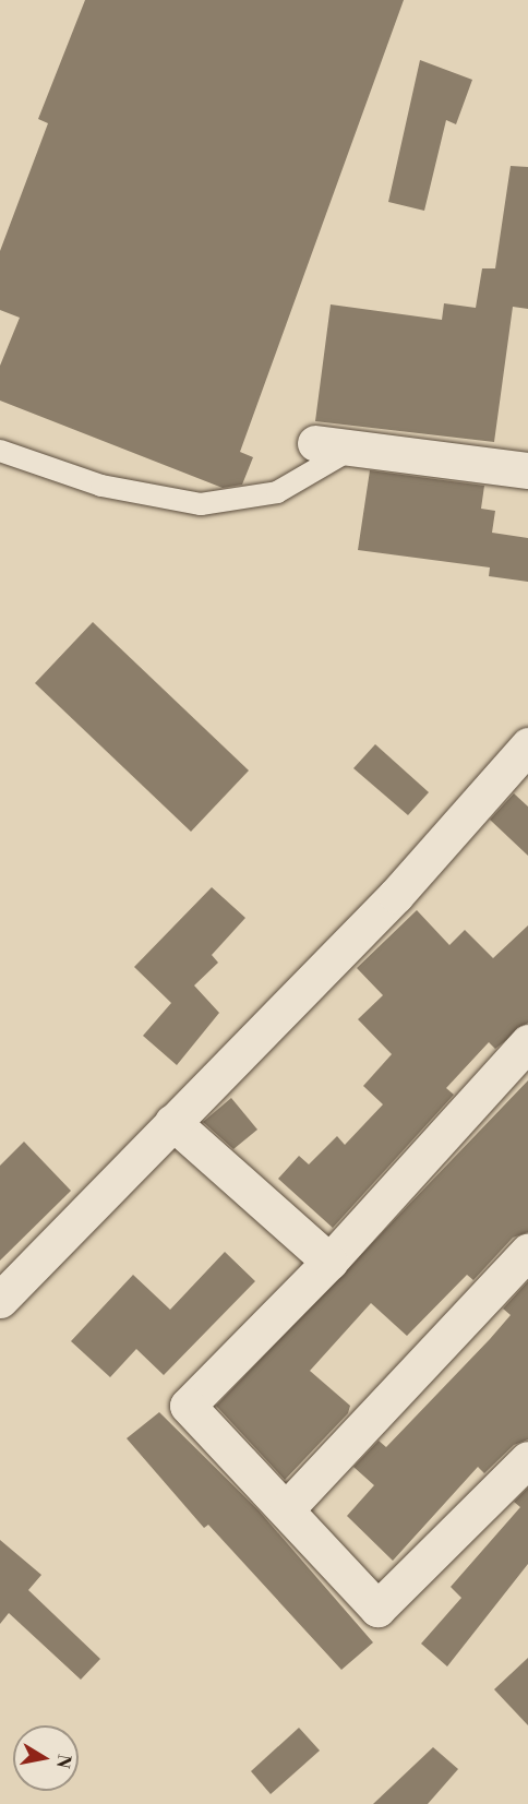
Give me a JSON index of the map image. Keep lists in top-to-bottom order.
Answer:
{
  "north": "right"
}
